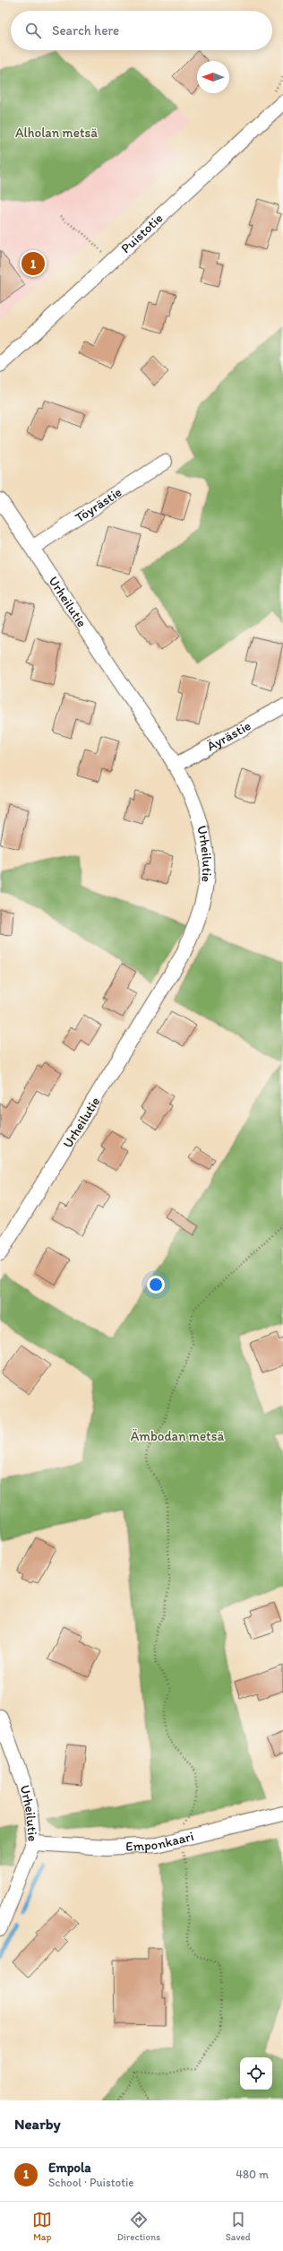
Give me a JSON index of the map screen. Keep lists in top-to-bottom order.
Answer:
{
  "streets": {
    "street": [
      "Puistotie",
      "Töyrästie",
      "Urheilutie",
      "Äyrästie",
      "Emponkaari"
    ]
  },
  "crossings": [
    ["Töyrästie", "Urheilutie"],
    ["Urheilutie", "Äyrästie"],
    ["Urheilutie", "Emponkaari"]
  ],
  "parks": ["Alholan metsä", "Ämbodan metsä"],
  "north": "left",
  "page": {
    "search": "Search here",
    "pins": "1",
    "heading": "Nearby",
    "list": [
      {
        "mark": "1",
        "name": "Empola",
        "note": "School · Puistotie",
        "value": "480 m"
      }
    ],
    "nav": ["Map", "Directions", "Saved"]
  }
}
